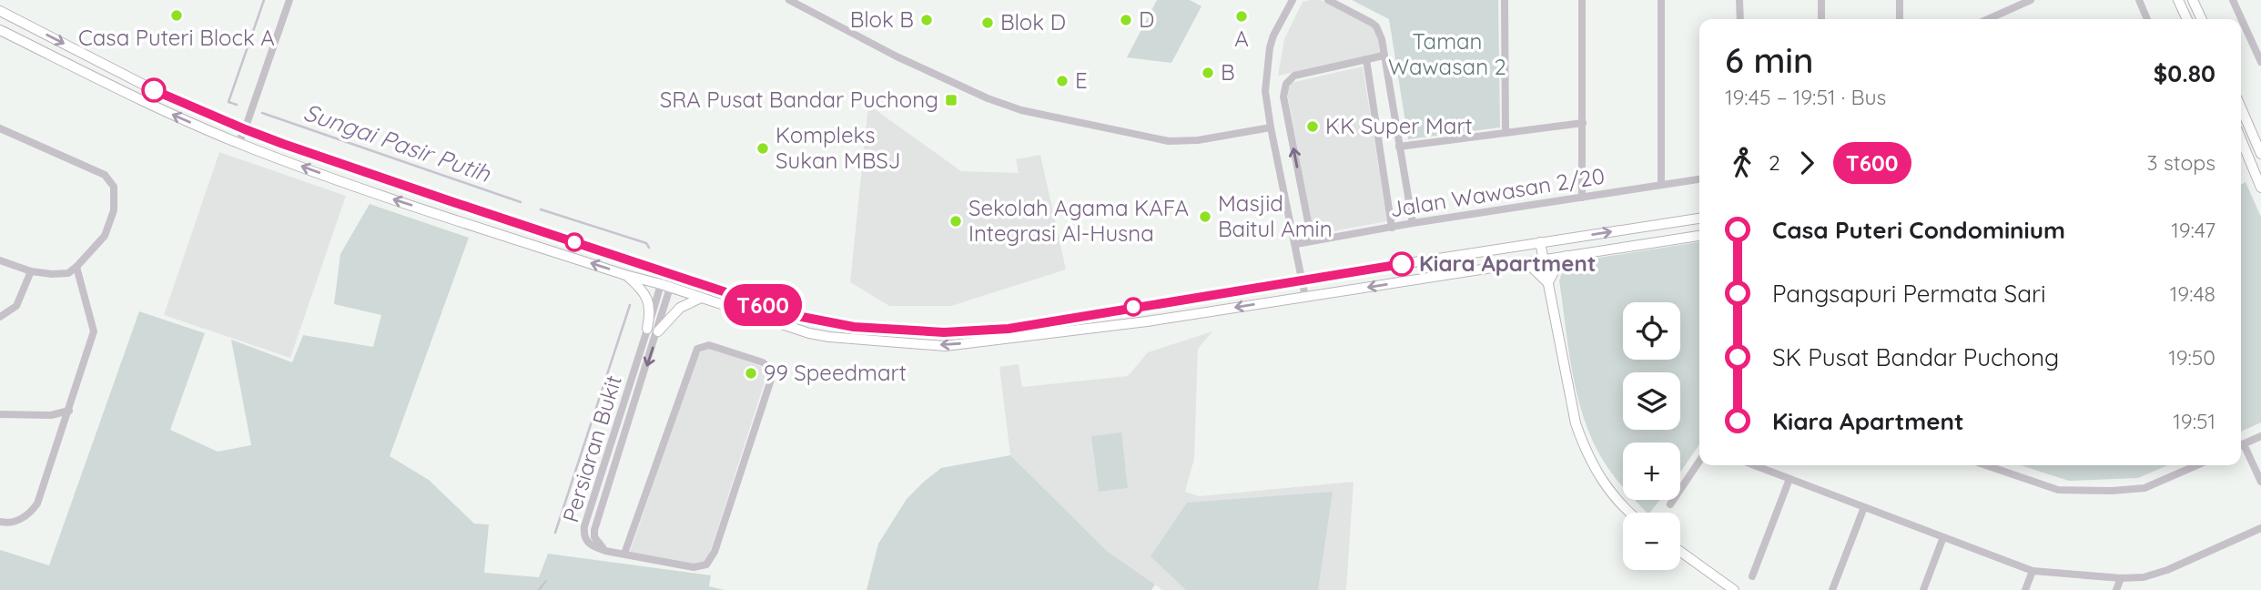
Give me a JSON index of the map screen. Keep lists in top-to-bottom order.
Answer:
{
  "streets": {
    "street": ["Jalan Wawasan 2/20", "Persiaran Bukit"]
  },
  "one_way": ["Persiaran Bukit"],
  "water": ["Sungai Pasir Putih"],
  "parks": ["Taman Wawasan 2"],
  "places": {
    "other": [
      "Casa Puteri Block A",
      "A",
      "Blok B",
      "D",
      "Blok D",
      "B",
      "E",
      "KK Super Mart",
      "Kompleks Sukan MBSJ",
      "Masjid Baitul Amin",
      "Sekolah Agama KAFA Integrasi Al-Husna",
      "Kiara Apartment",
      "99 Speedmart"
    ],
    "transit": ["SRA Pusat Bandar Puchong"]
  },
  "lines": ["bus line T600"],
  "page": {
    "on_map": "T600",
    "heading": ["6 min", "19:45 – 19:51 · Bus", "$0.80"],
    "legs": ["2", "T600", "3 stops"],
    "list": [
      {
        "name": "Casa Puteri Condominium",
        "value": "19:47"
      },
      {
        "name": "Pangsapuri Permata Sari",
        "value": "19:48"
      },
      {
        "name": "SK Pusat Bandar Puchong",
        "value": "19:50"
      },
      {
        "name": "Kiara Apartment",
        "value": "19:51"
      }
    ],
    "map_buttons": ["+", "−"]
  }
}
